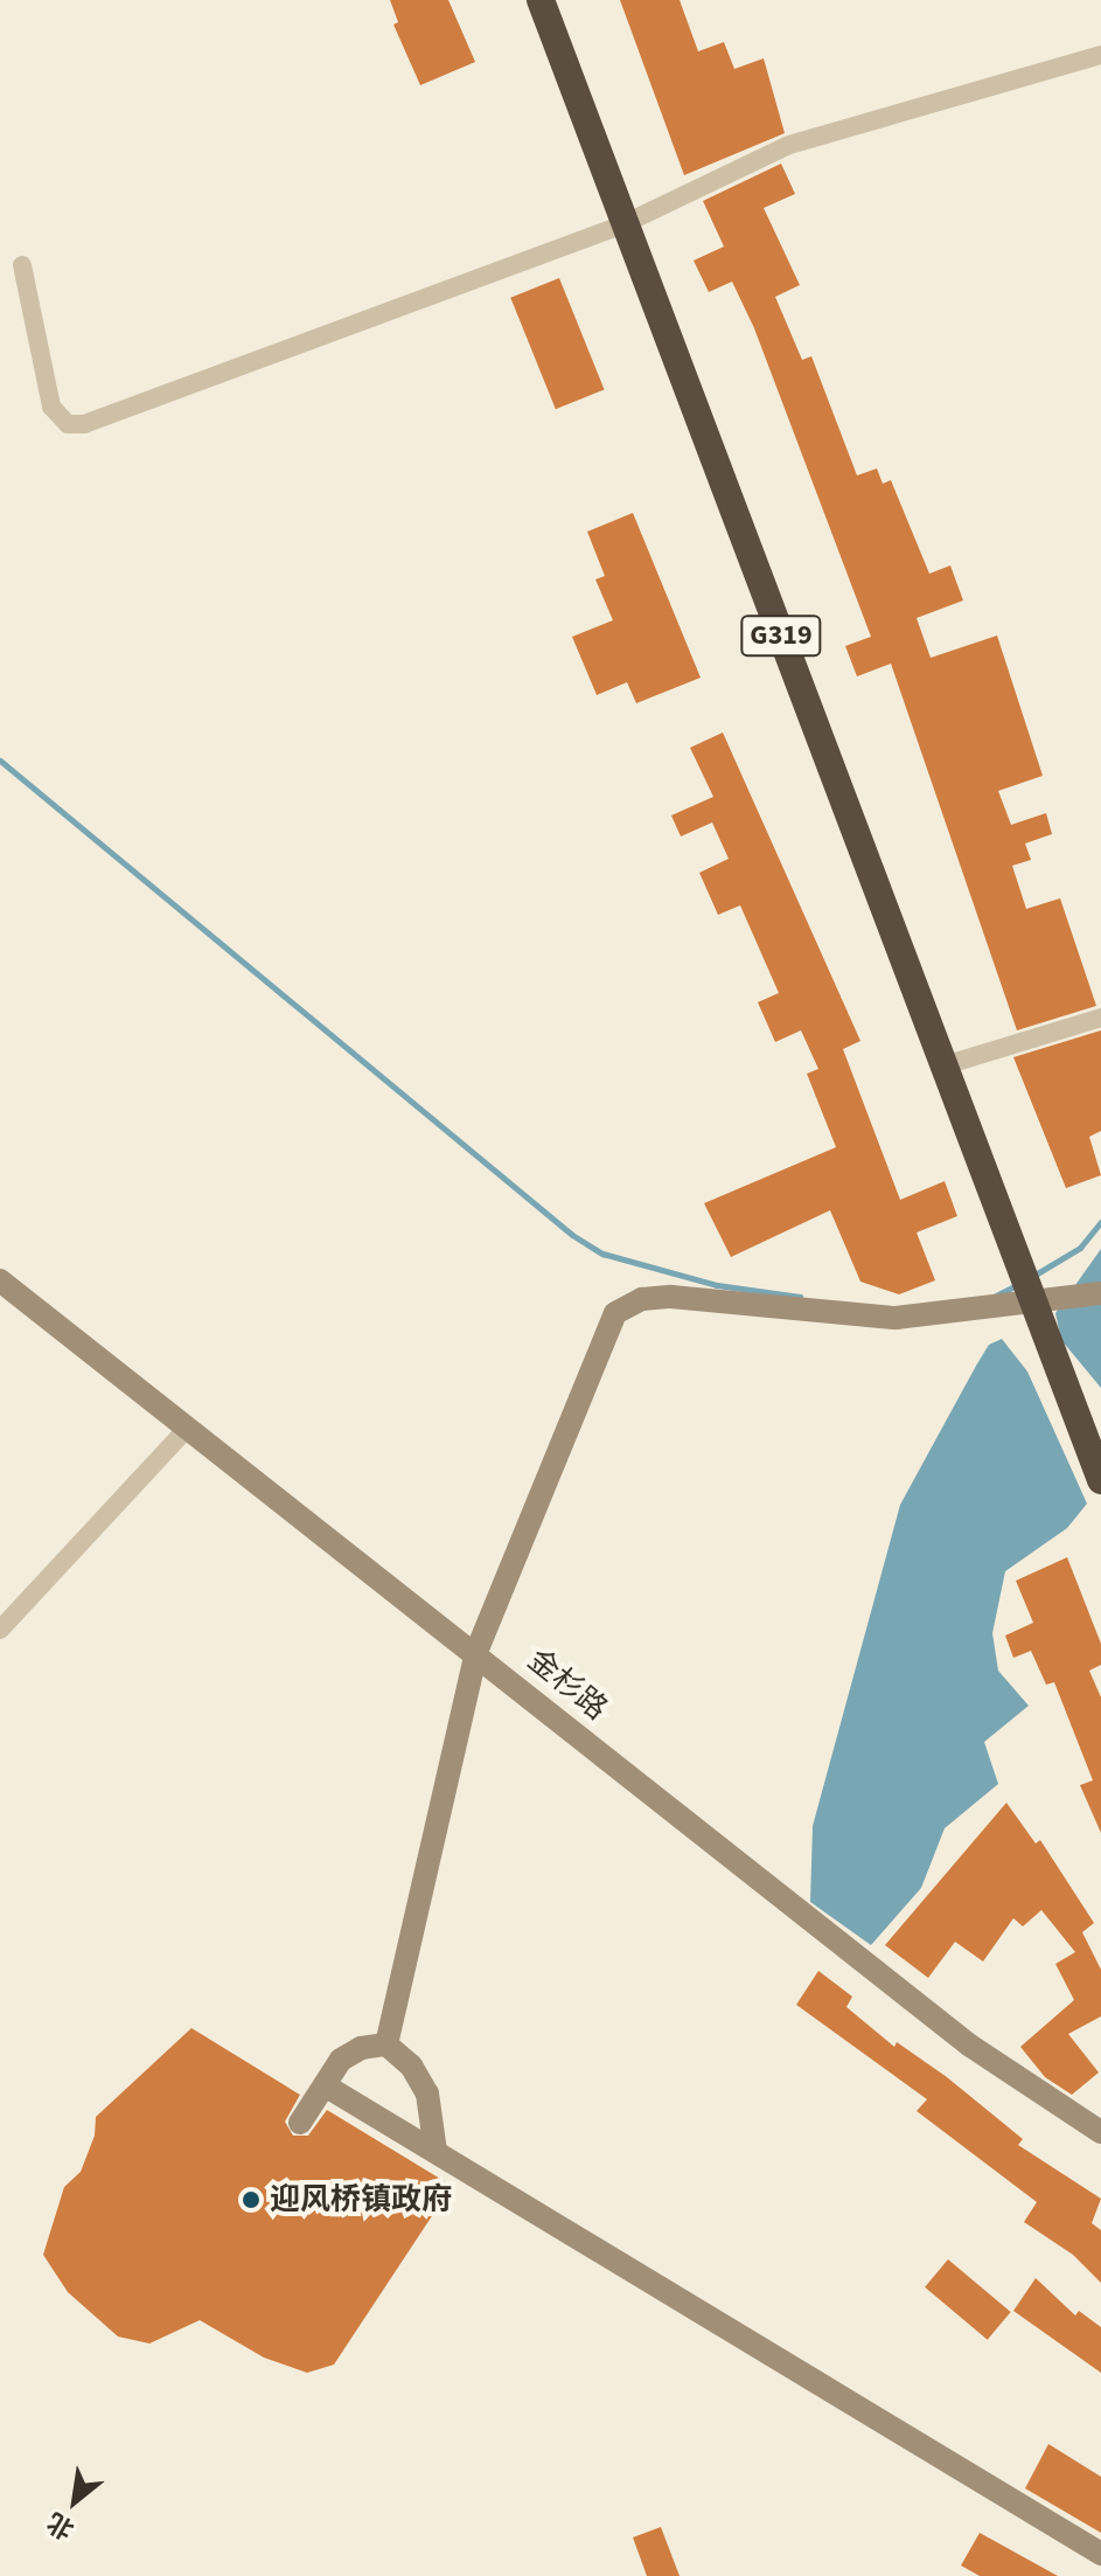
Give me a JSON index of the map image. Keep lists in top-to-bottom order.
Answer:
{
  "streets": {
    "highway": ["G319"],
    "street": ["金杉路"]
  },
  "places": ["迎风桥镇政府"],
  "north": "bottom left"
}
